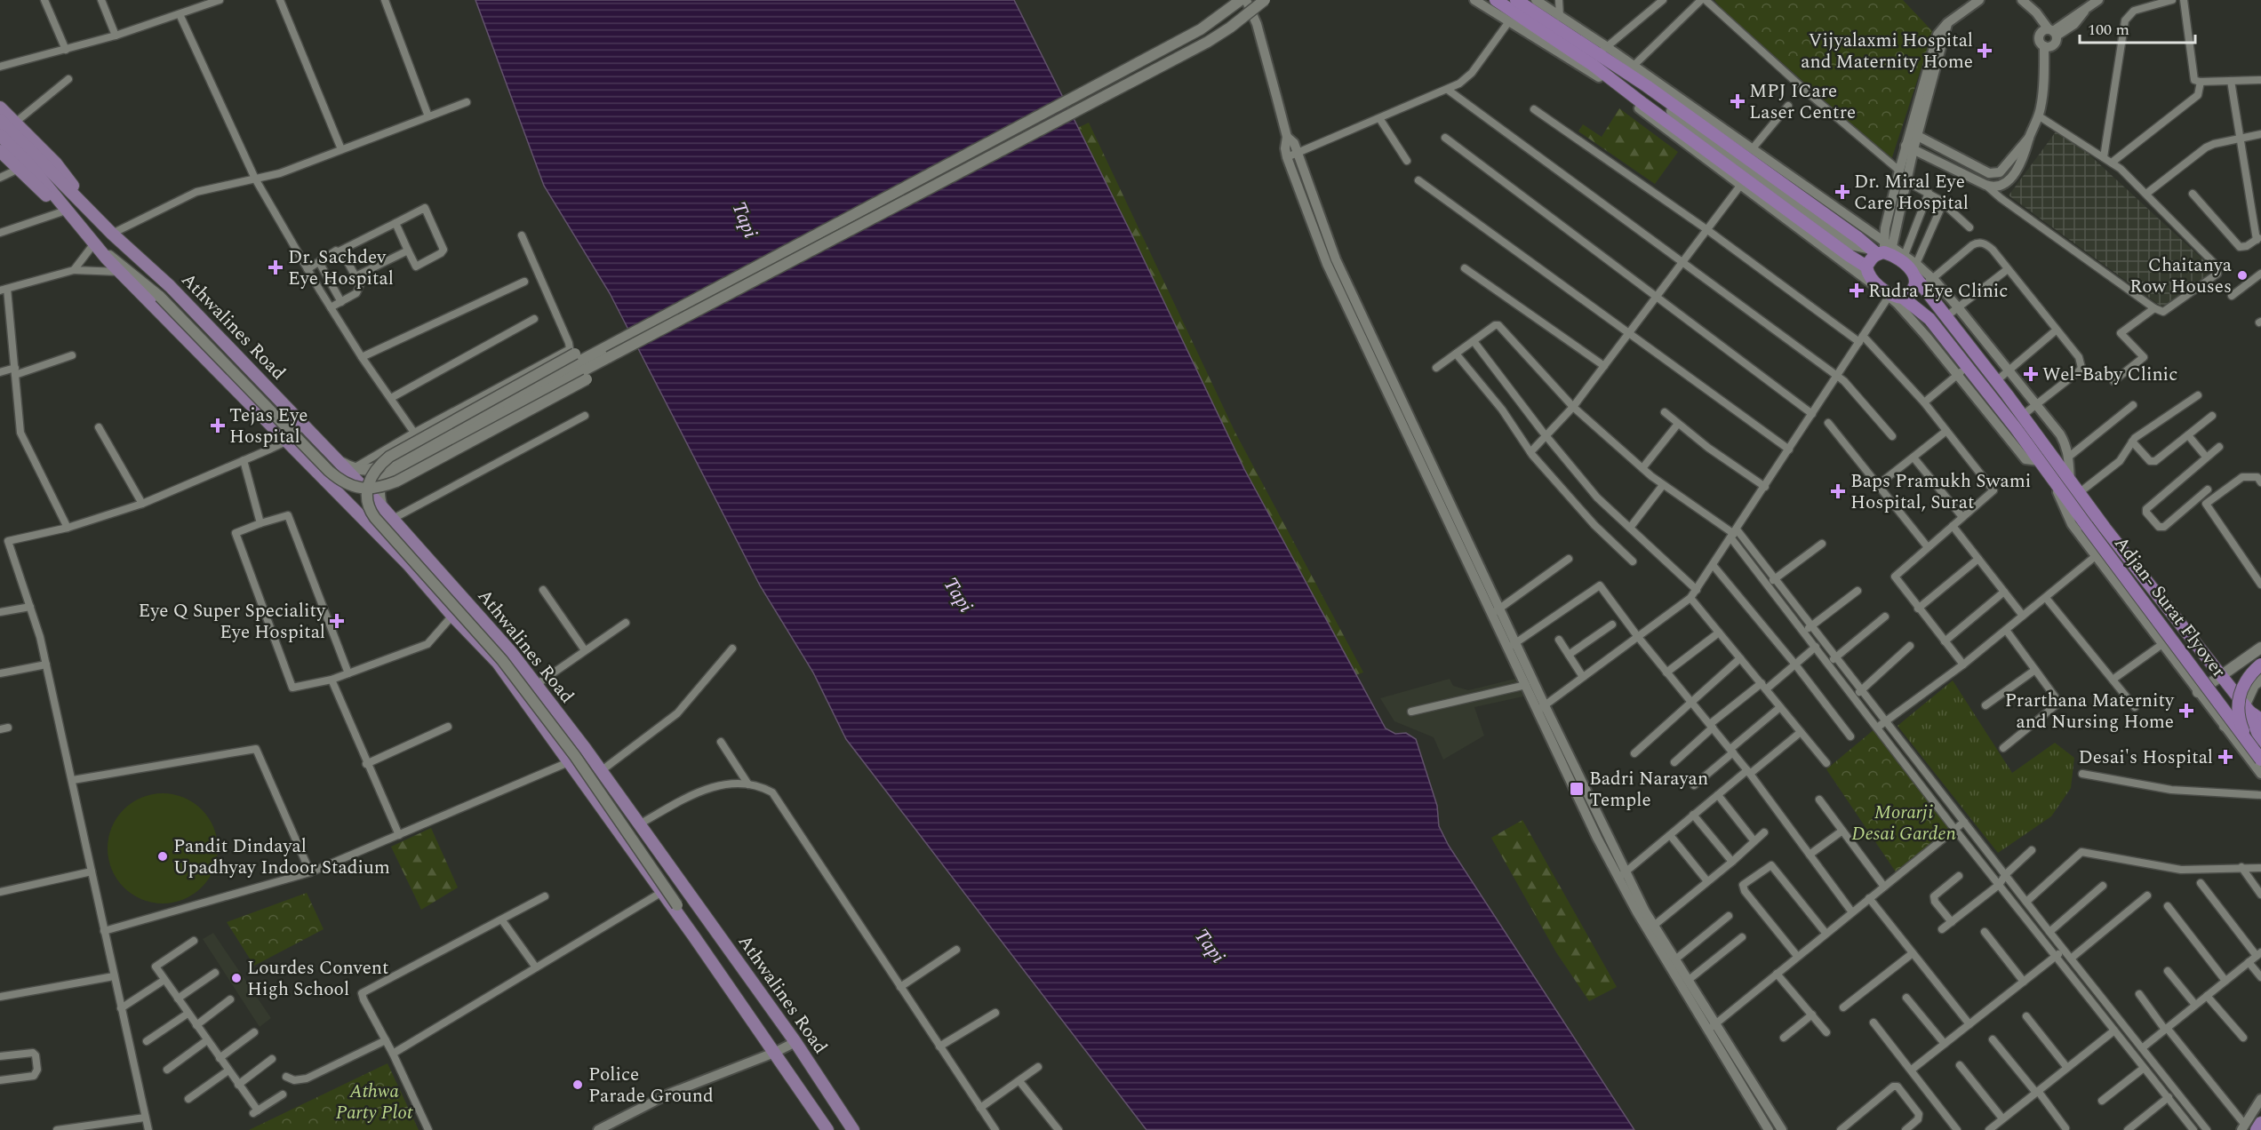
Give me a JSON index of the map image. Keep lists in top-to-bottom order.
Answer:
{
  "streets": {
    "highway": ["Adjan- Surat Flyover"],
    "main road": ["Athwalines Road"]
  },
  "water": ["Tapi"],
  "parks": ["Morarji Desai Garden", "Athwa Party Plot"],
  "places": {
    "health": [
      "Vijyalaxmi Hospital and Maternity Home",
      "MPJ ICare Laser Centre",
      "Dr. Miral Eye Care Hospital",
      "Dr. Sachdev Eye Hospital",
      "Rudra Eye Clinic",
      "Wel-Baby Clinic",
      "Tejas Eye Hospital",
      "Baps Pramukh Swami Hospital, Surat",
      "Eye Q Super Speciality Eye Hospital",
      "Prarthana Maternity and Nursing Home",
      "Desai's Hospital"
    ],
    "other": [
      "Chaitanya Row Houses",
      "Pandit Dindayal Upadhyay Indoor Stadium",
      "Lourdes Convent High School",
      "Police Parade Ground"
    ],
    "transit": ["Badri Narayan Temple"]
  },
  "scale_bar": "100 m"
}
